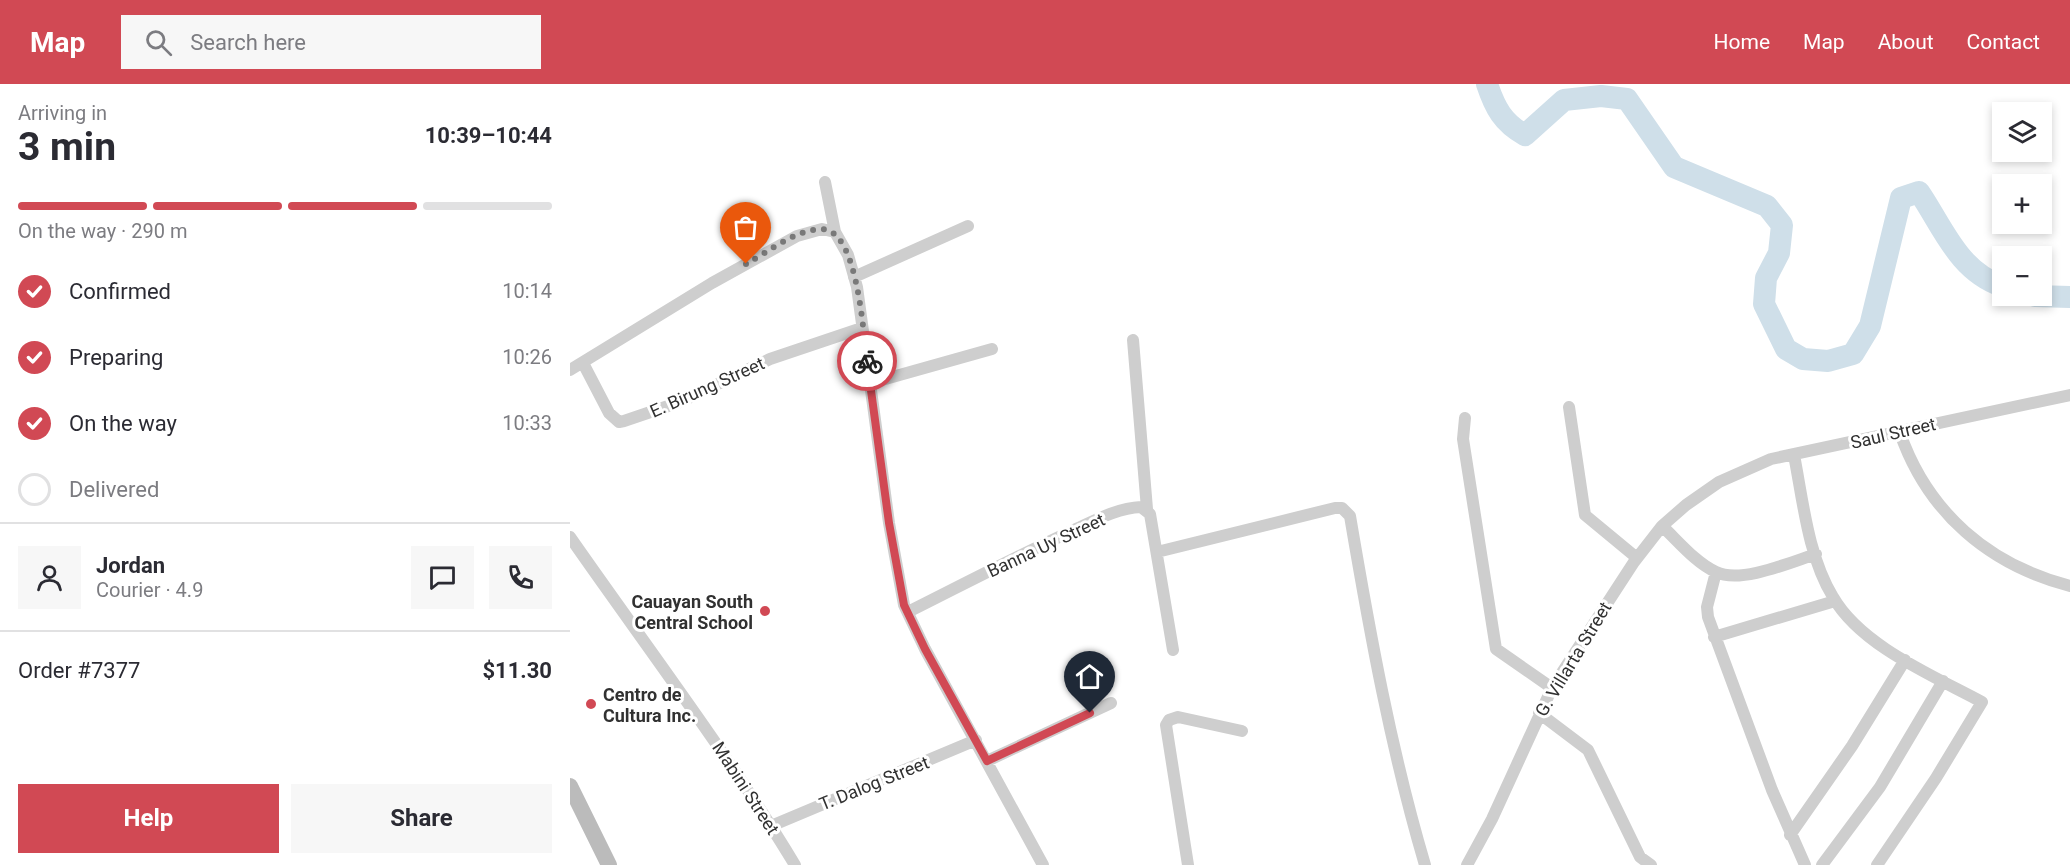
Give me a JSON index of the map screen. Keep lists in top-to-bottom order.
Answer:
{
  "streets": {
    "street": [
      "E. Birung Street",
      "Saul Street",
      "Banna Uy Street",
      "G. Villarta Street",
      "T. Dalog Street",
      "Mabini Street"
    ]
  },
  "crossings": [
    ["Saul Street", "G. Villarta Street"],
    ["T. Dalog Street", "Mabini Street"]
  ],
  "places": ["Cauayan South Central School", "Centro de Cultura Inc."],
  "page": {
    "header": "Map",
    "search": "Search here",
    "nav": [
      "Home",
      "Map",
      "About",
      "Contact"
    ],
    "heading": ["3 min", "Arriving in", "10:39–10:44"],
    "panel": [
      "Jordan",
      "Courier · 4.9",
      "Order #7377",
      "$11.30"
    ],
    "map_buttons": ["+", "−"],
    "bar": "On the way · 290 m",
    "list": [
      ["Confirmed", "10:14"],
      ["Preparing", "10:26"],
      ["On the way", "10:33"],
      "Delivered"
    ],
    "buttons": ["Help", "Share"]
  }
}
